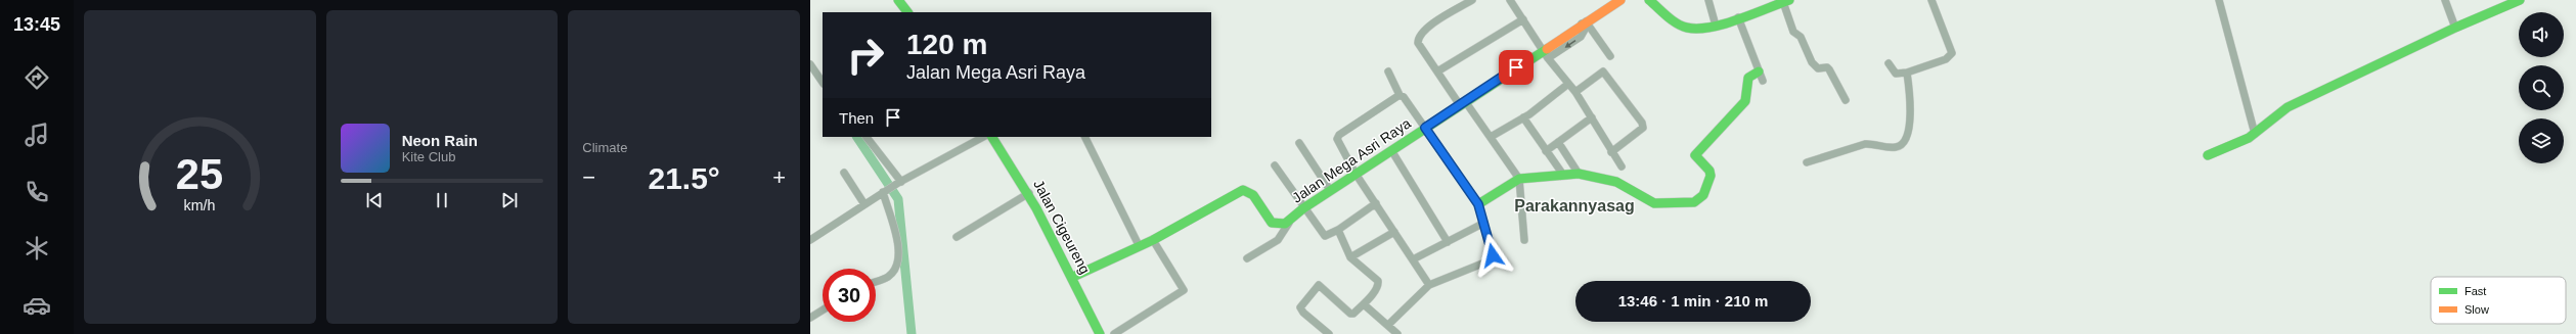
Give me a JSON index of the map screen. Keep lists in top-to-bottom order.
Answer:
{
  "streets": {
    "street": ["Jalan Mega Asri Raya", "Jalan Cigeureng"]
  },
  "crossings": [
    ["Jalan Mega Asri Raya", "Jalan Cigeureng"]
  ],
  "districts": ["Parakannyasag"],
  "legend": ["Fast", "Slow"],
  "page": {
    "tabs": "13:45",
    "tile": "Climate",
    "turn": ["120 m", "Jalan Mega Asri Raya"],
    "then": "Then",
    "song": ["Neon Rain", "Kite Club"],
    "heat": ["−", "21.5°", "+"],
    "limit": "30",
    "trip": "13:46 · 1 min · 210 m",
    "gauge": ["25", "km/h"]
  }
}
